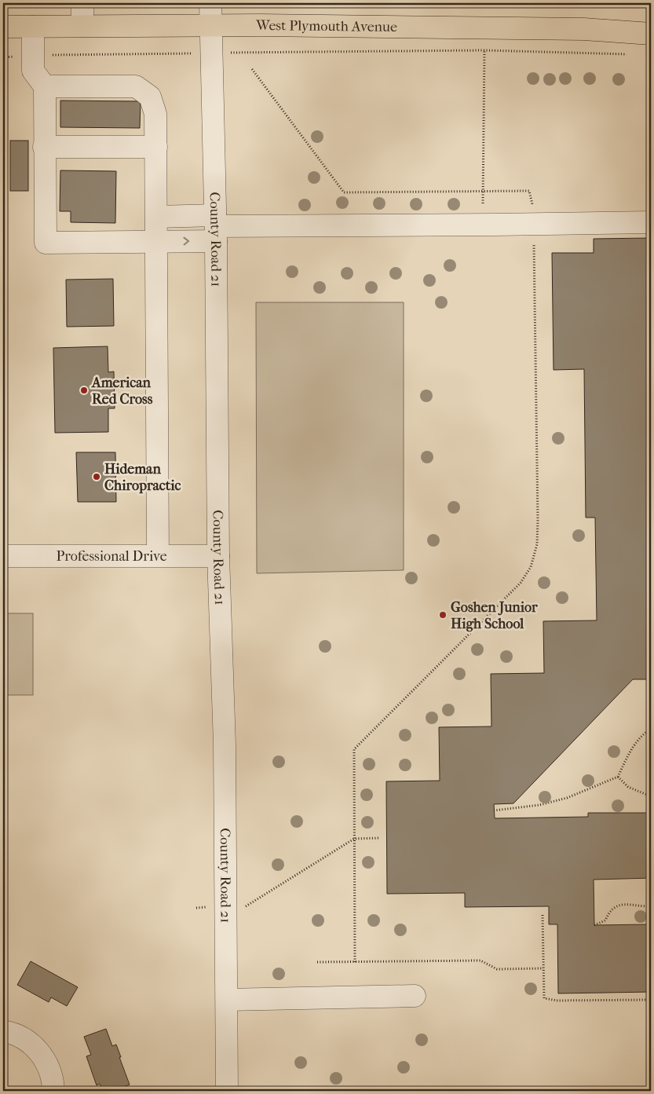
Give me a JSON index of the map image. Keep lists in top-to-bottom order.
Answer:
{
  "streets": {
    "main road": ["West Plymouth Avenue"],
    "street": ["County Road 21", "Professional Drive"]
  },
  "crossings": [
    ["West Plymouth Avenue", "County Road 21"],
    ["County Road 21", "Professional Drive"]
  ],
  "places": ["American Red Cross", "Hideman Chiropractic", "Goshen Junior High School"]
}
